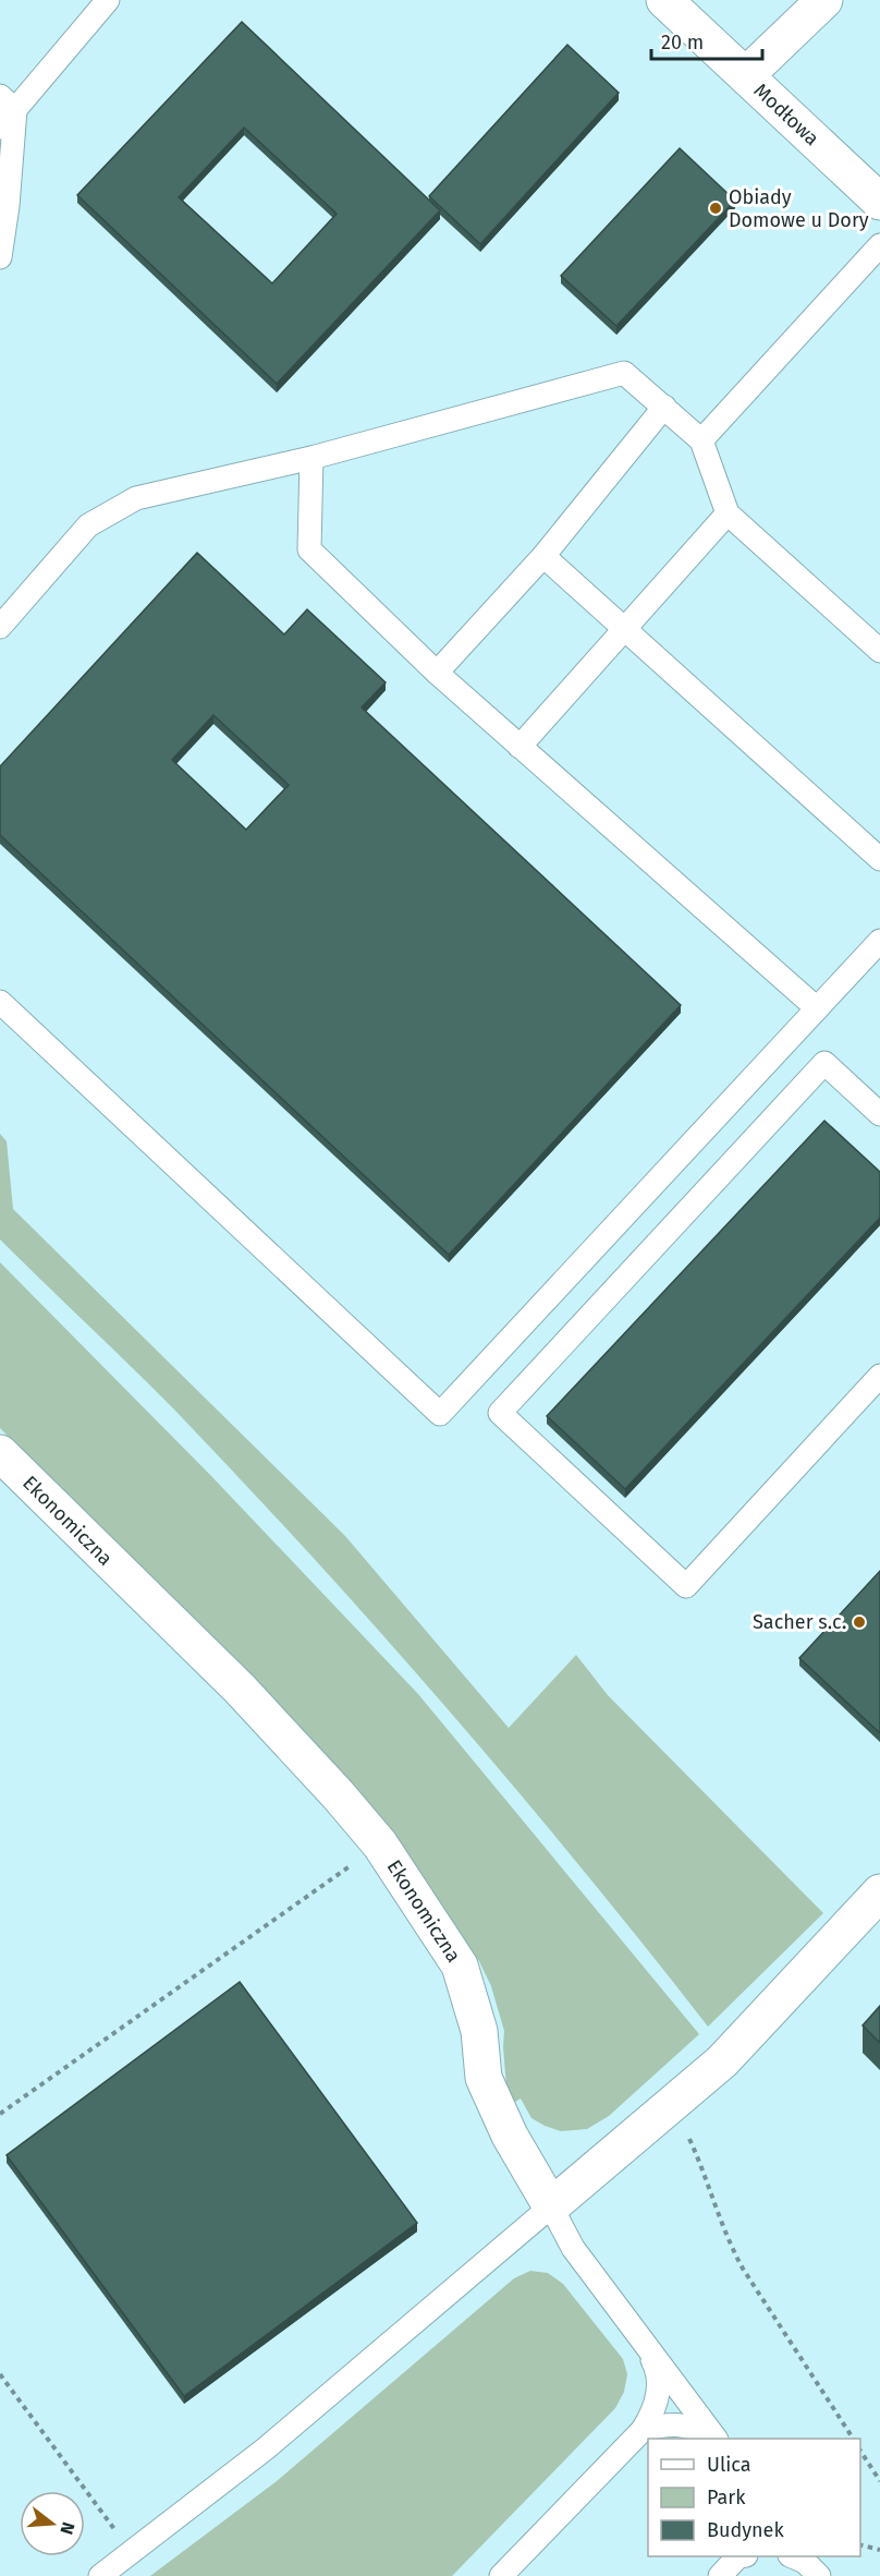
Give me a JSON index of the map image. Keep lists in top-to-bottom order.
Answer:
{
  "streets": {
    "street": ["Modłowa", "Ekonomiczna"]
  },
  "places": ["Obiady Domowe u Dory", "Sacher s.c."],
  "legend": ["Ulica", "Park", "Budynek"],
  "scale_bar": "20 m",
  "north": "right"
}
